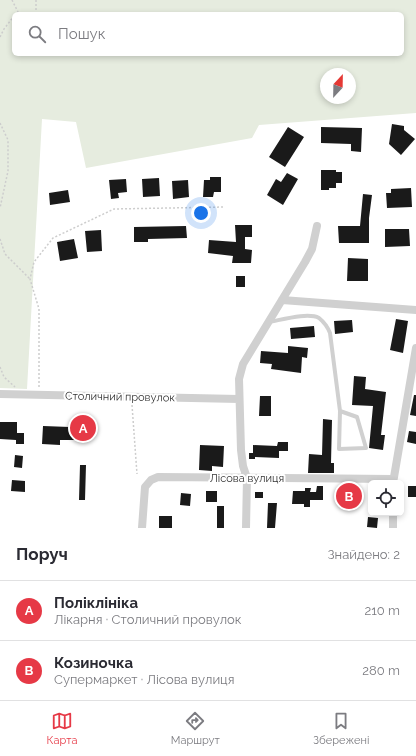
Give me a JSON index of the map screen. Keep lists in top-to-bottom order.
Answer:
{
  "streets": {
    "street": ["Столичний провулок", "Лісова вулиця"]
  },
  "north": "top",
  "page": {
    "search": "Пошук",
    "pins": ["A", "B"],
    "heading": ["Поруч", "Знайдено: 2"],
    "list": [
      {
        "mark": "A",
        "name": "Поліклініка",
        "note": "Лікарня · Столичний провулок",
        "value": "210 m"
      },
      {
        "mark": "B",
        "name": "Козиночка",
        "note": "Супермаркет · Лісова вулиця",
        "value": "280 m"
      }
    ],
    "nav": ["Карта", "Маршрут", "Збережені"]
  }
}
